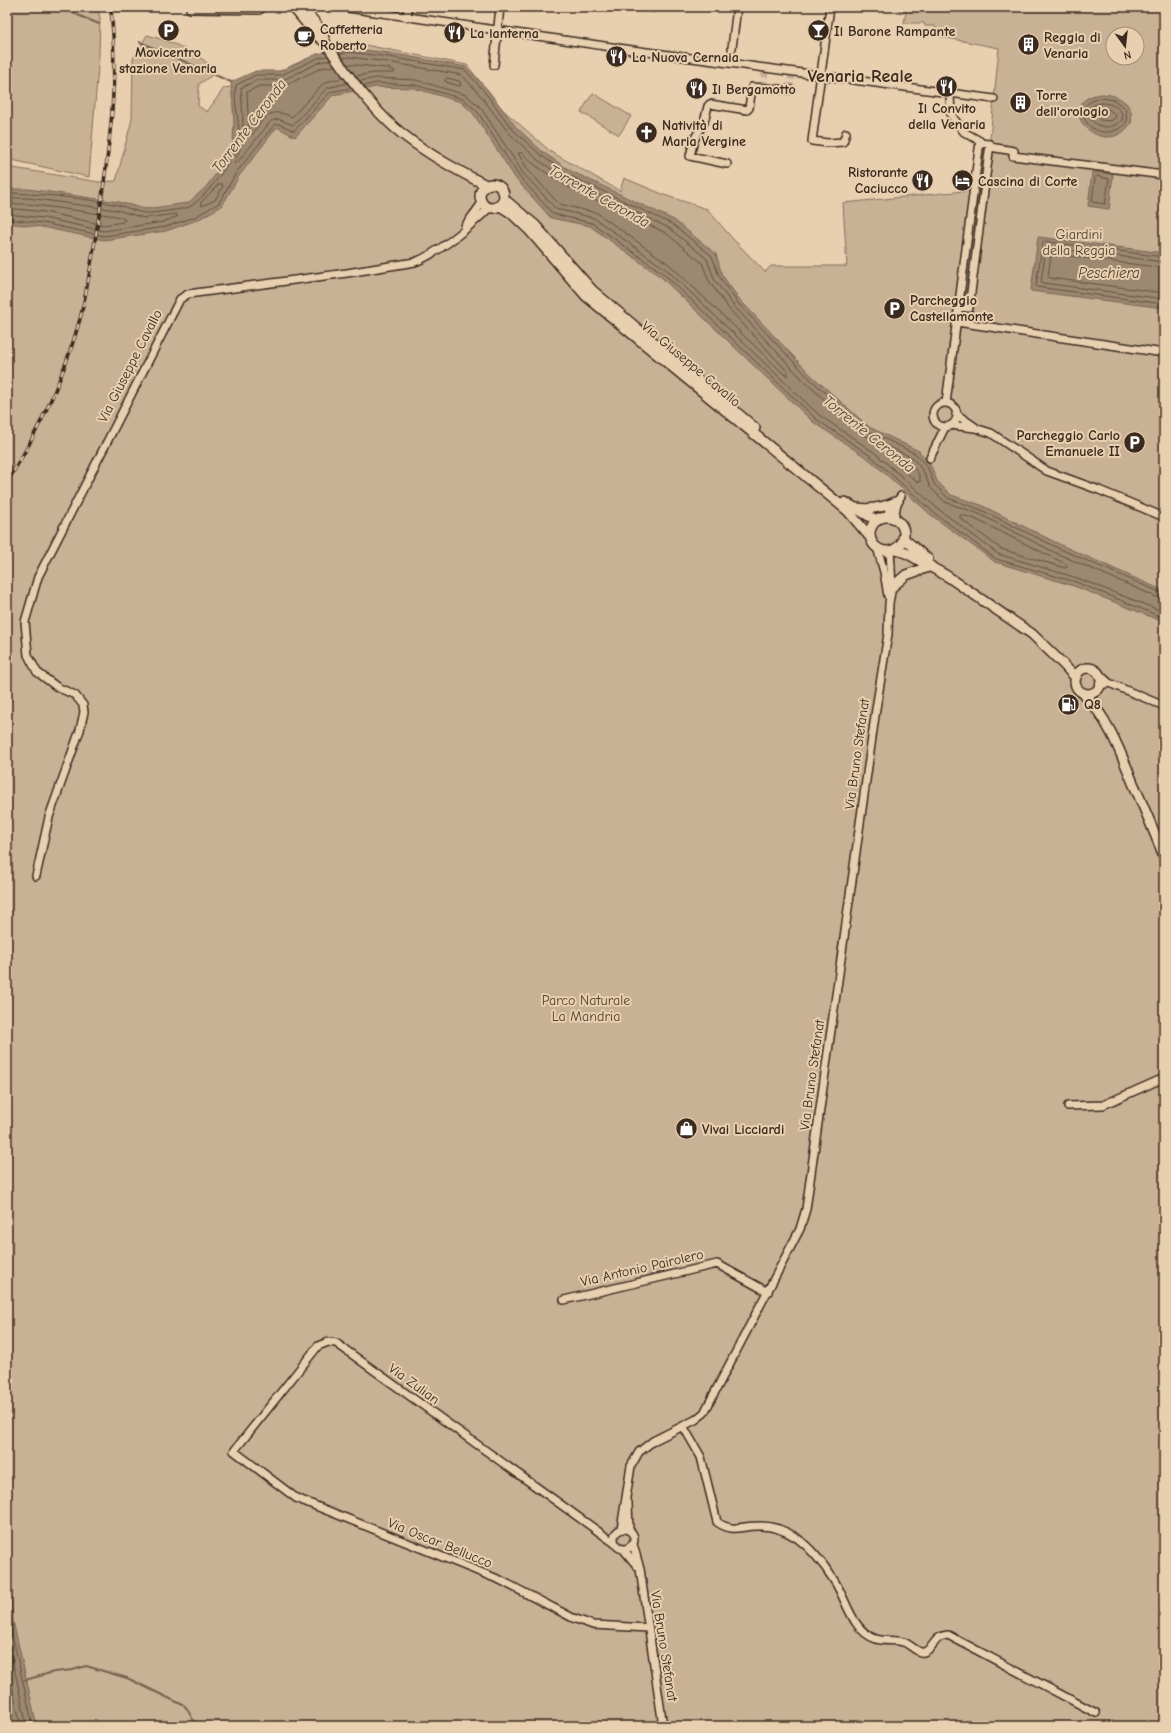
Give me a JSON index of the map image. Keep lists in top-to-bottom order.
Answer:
{
  "streets": {
    "street": [
      "Via Giuseppe Cavallo",
      "Via Bruno Stefanat",
      "Via Antonio Pairolero",
      "Via Zulian",
      "Via Oscar Bellucco"
    ]
  },
  "crossings": [
    ["Via Giuseppe Cavallo", "Via Bruno Stefanat"],
    ["Via Bruno Stefanat", "Via Antonio Pairolero"],
    ["Via Bruno Stefanat", "Via Zulian"],
    ["Via Bruno Stefanat", "Via Oscar Bellucco"],
    ["Via Zulian", "Via Oscar Bellucco"]
  ],
  "districts": ["Venaria Reale"],
  "water": ["Torrente Ceronda", "Peschiera"],
  "parks": ["Giardini della Reggia", "Parco Naturale La Mandria"],
  "places": {
    "parking": ["Movicentro stazione Venaria", "Parcheggio Castellamonte", "Parcheggio Carlo Emanuele II"],
    "bar": ["Il Barone Rampante"],
    "restaurant": [
      "La lanterna",
      "La Nuova Cernaia",
      "Il Convito della Venaria",
      "Il Bergamotto",
      "Ristorante Caciucco"
    ],
    "cafe": ["Caffetteria Roberto"],
    "building": ["Reggia di Venaria", "Torre dell'orologio"],
    "church": ["Natività di Maria Vergine"],
    "hotel": ["Cascina di Corte"],
    "fuel station": ["Q8"],
    "shop": ["Vivai Licciardi"]
  },
  "north": "bottom"
}
